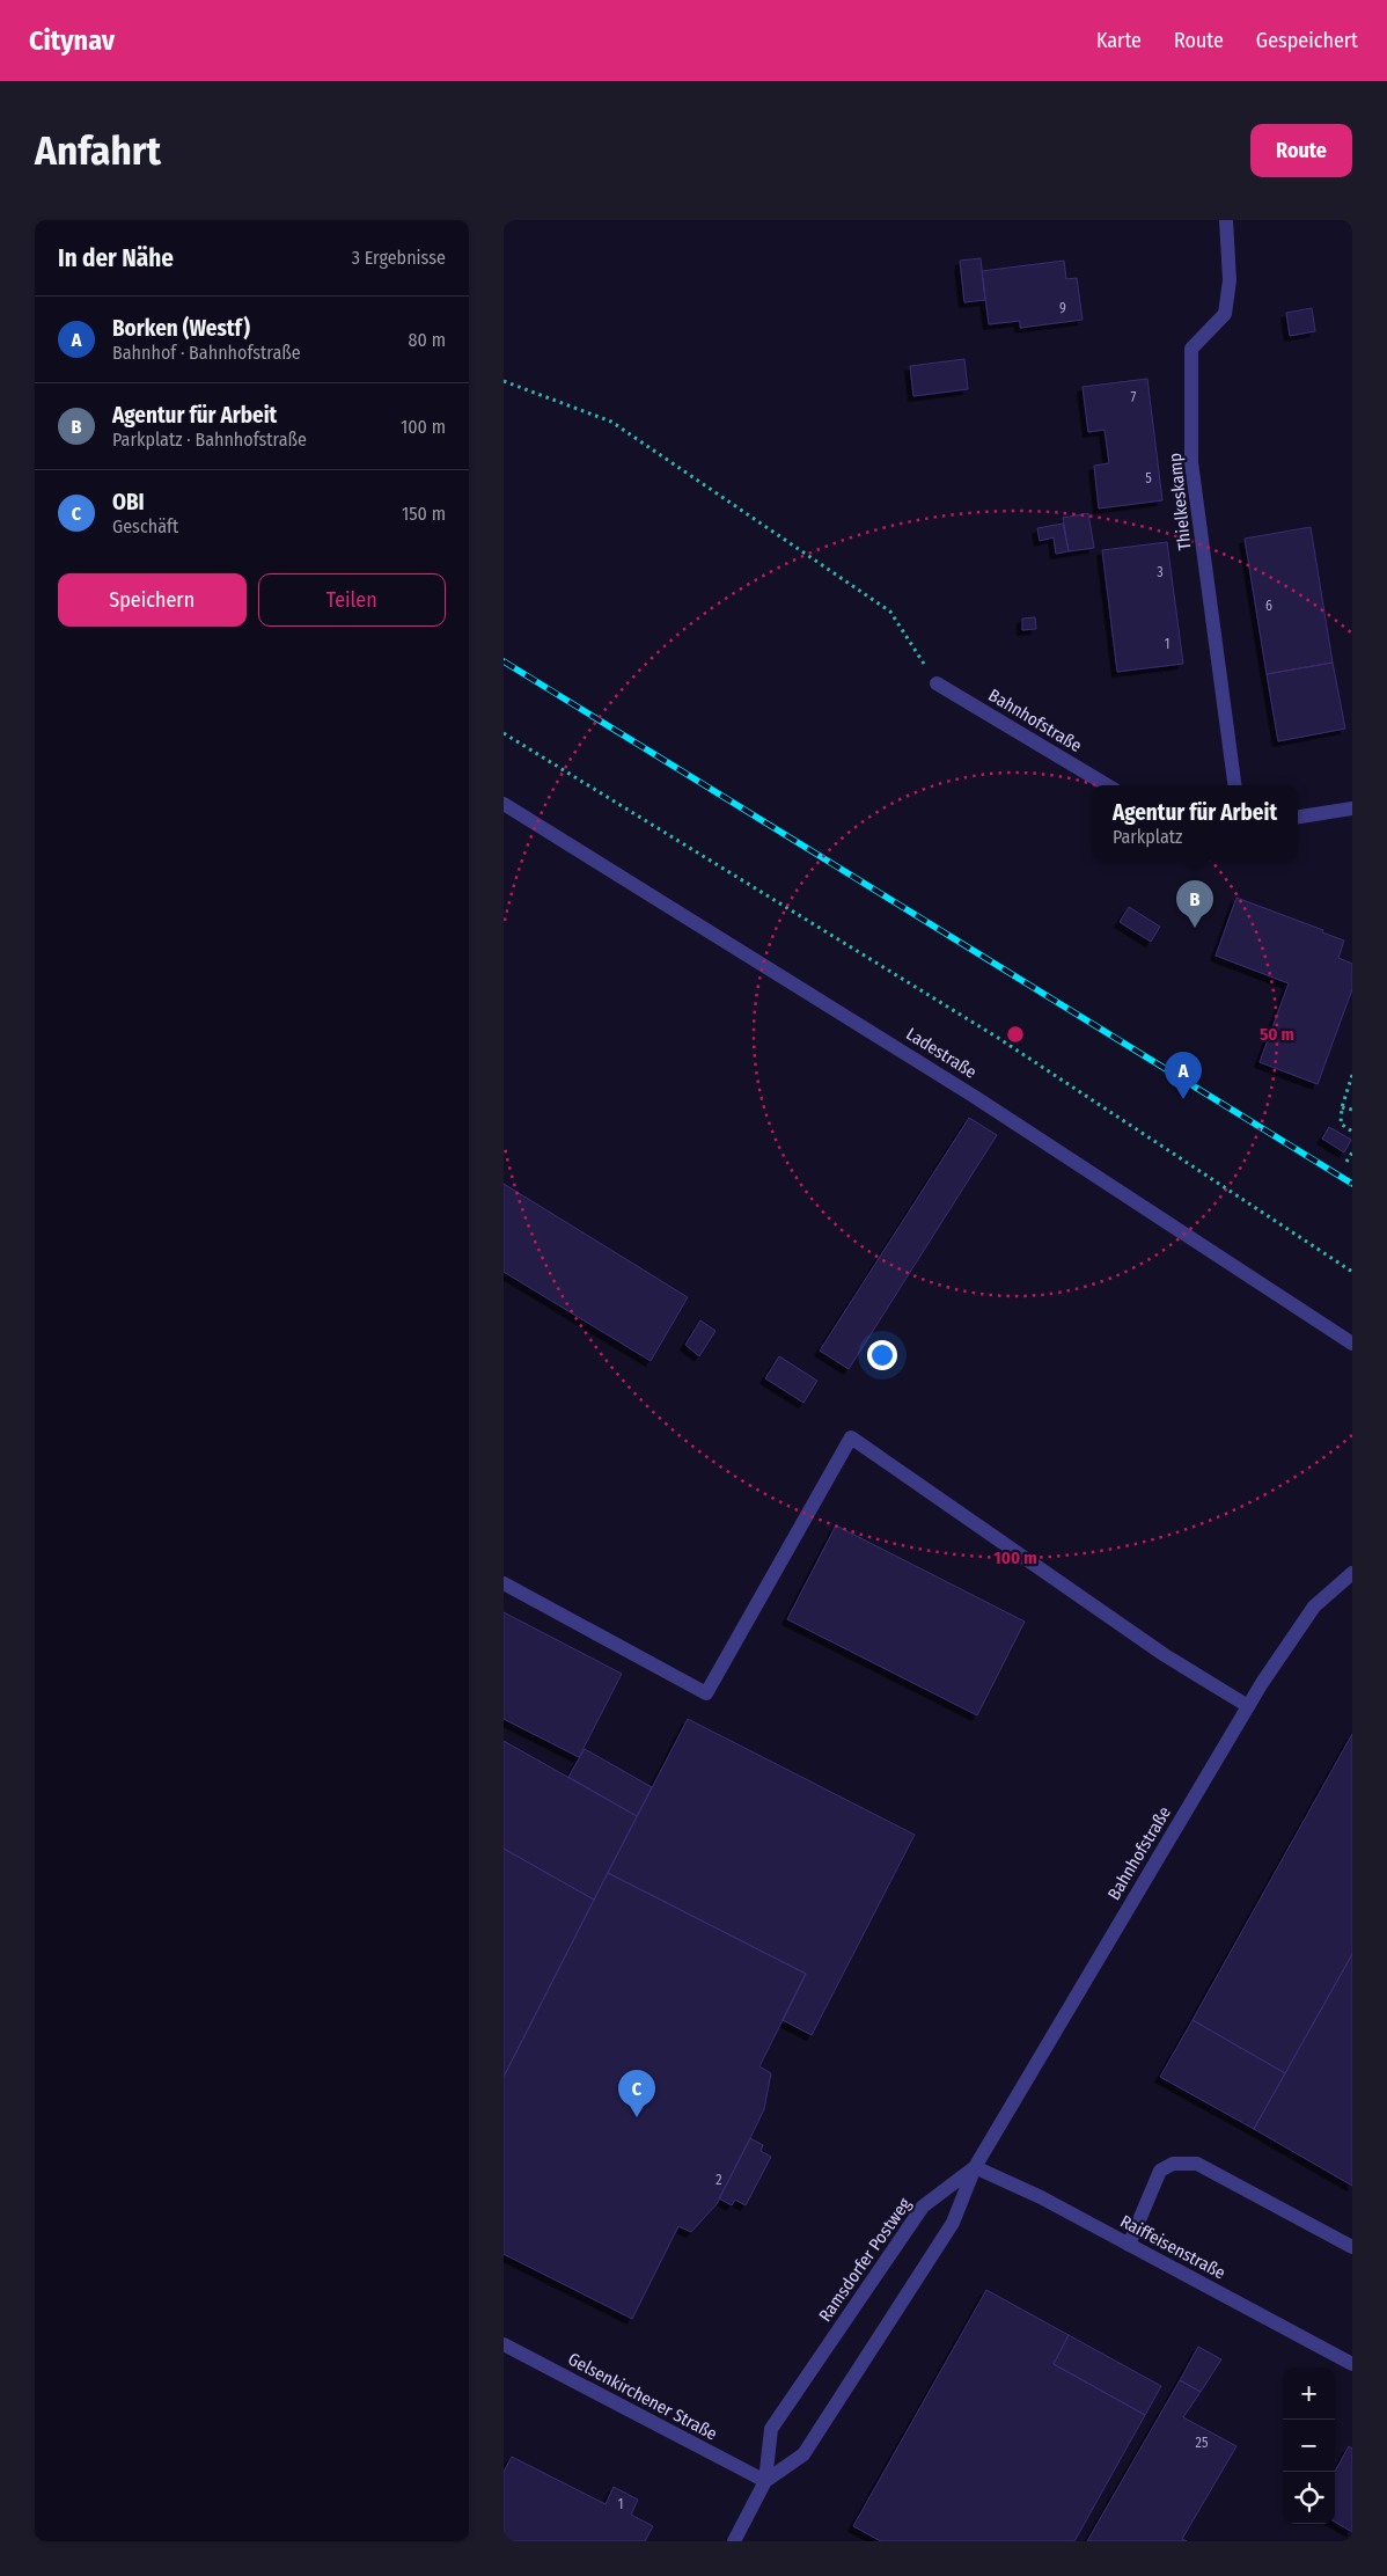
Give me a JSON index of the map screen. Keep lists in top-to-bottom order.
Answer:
{
  "streets": {
    "street": [
      "Thielkeskamp",
      "Bahnhofstraße",
      "Ladestraße",
      "Raiffeisenstraße",
      "Ramsdorfer Postweg",
      "Gelsenkirchener Straße"
    ]
  },
  "crossings": [
    ["Bahnhofstraße", "Raiffeisenstraße"],
    ["Bahnhofstraße", "Ramsdorfer Postweg"],
    ["Raiffeisenstraße", "Ramsdorfer Postweg"],
    ["Ramsdorfer Postweg", "Gelsenkirchener Straße"]
  ],
  "house_numbers": [
    "9",
    "7",
    "5",
    "3",
    "6",
    "1",
    "2",
    "25",
    "1"
  ],
  "page": {
    "header": "Citynav",
    "nav": ["Karte", "Route", "Gespeichert"],
    "buttons": [
      "Route",
      ["Speichern", "Teilen"]
    ],
    "title": "Anfahrt",
    "heading": ["In der Nähe", "3 Ergebnisse"],
    "list": [
      {
        "mark": "A",
        "name": "Borken (Westf)",
        "note": "Bahnhof · Bahnhofstraße",
        "value": "80 m"
      },
      {
        "mark": "B",
        "name": "Agentur für Arbeit",
        "note": "Parkplatz · Bahnhofstraße",
        "value": "100 m"
      },
      {
        "mark": "C",
        "name": "OBI",
        "note": "Geschäft",
        "value": "150 m"
      }
    ],
    "popup": ["Agentur für Arbeit", "Parkplatz"],
    "pins": ["B", "A", "C"],
    "map_buttons": ["+", "−"]
  },
  "rings": ["50 m", "100 m"]
}
